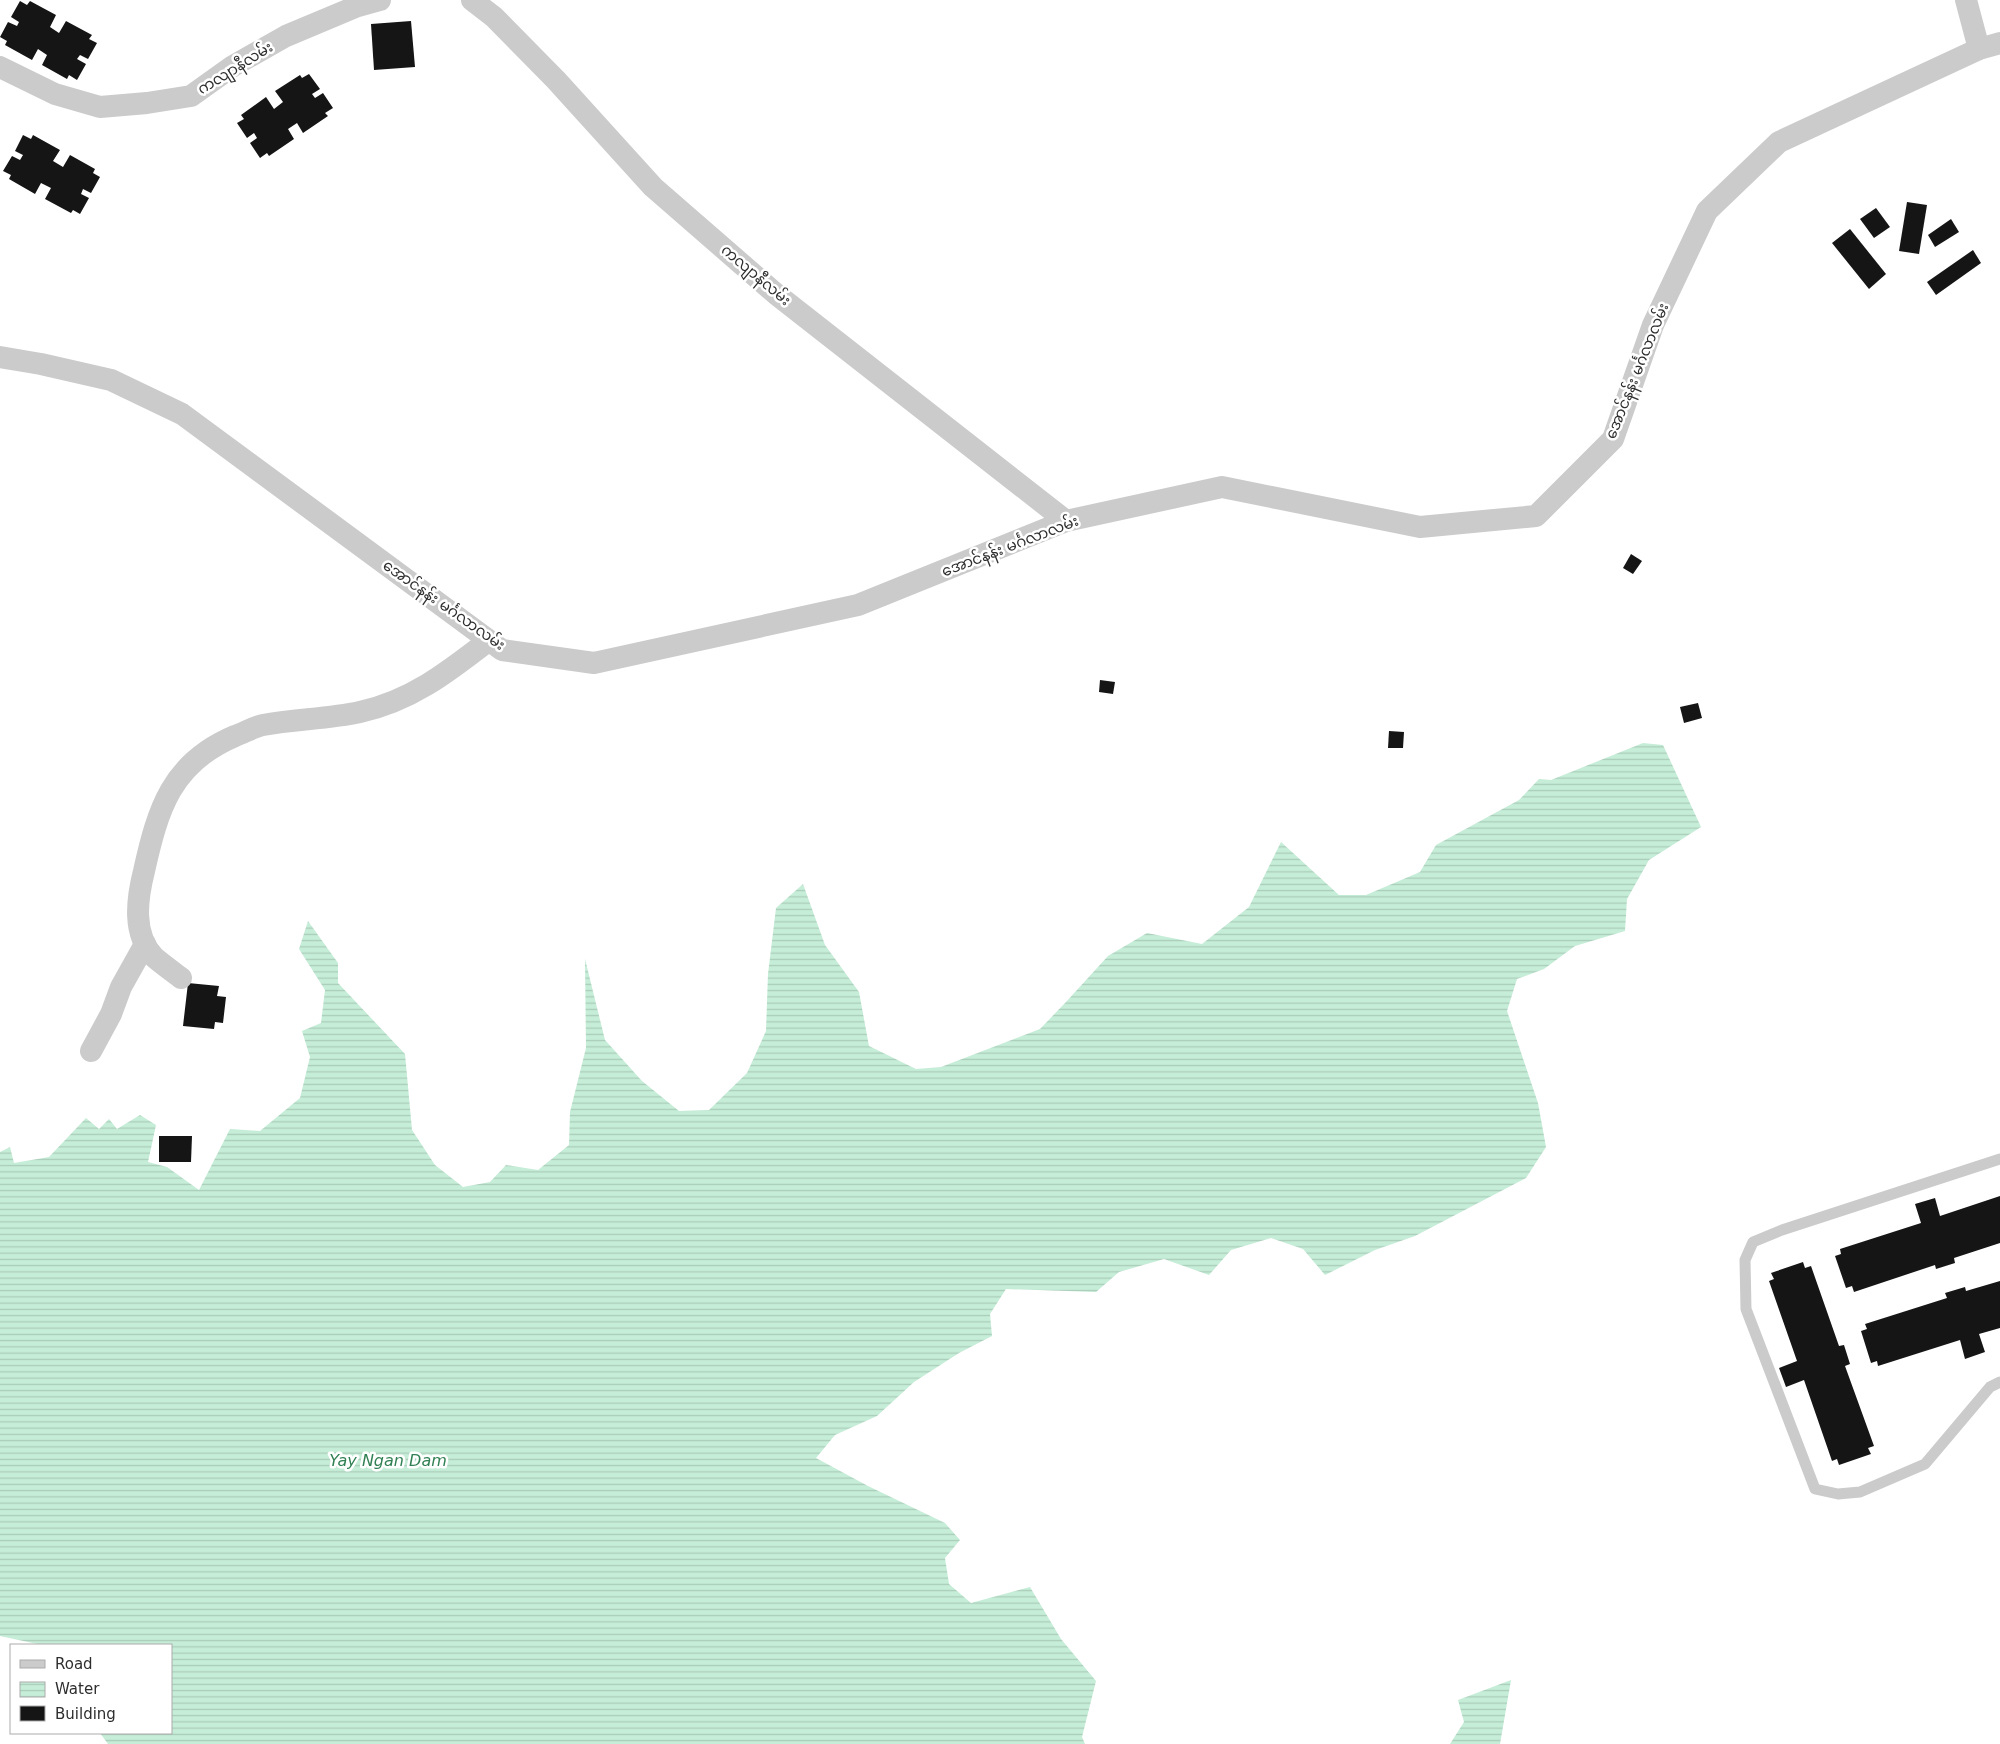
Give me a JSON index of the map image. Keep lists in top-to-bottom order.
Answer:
{
  "streets": {
    "street": ["ကလျာနီလမ်း", "အောင်နန်း မင်္ဂလာလမ်း"]
  },
  "crossings": [
    ["ကလျာနီလမ်း", "အောင်နန်း မင်္ဂလာလမ်း"]
  ],
  "water": ["Yay Ngan Dam"],
  "legend": ["Road", "Water", "Building"]
}
